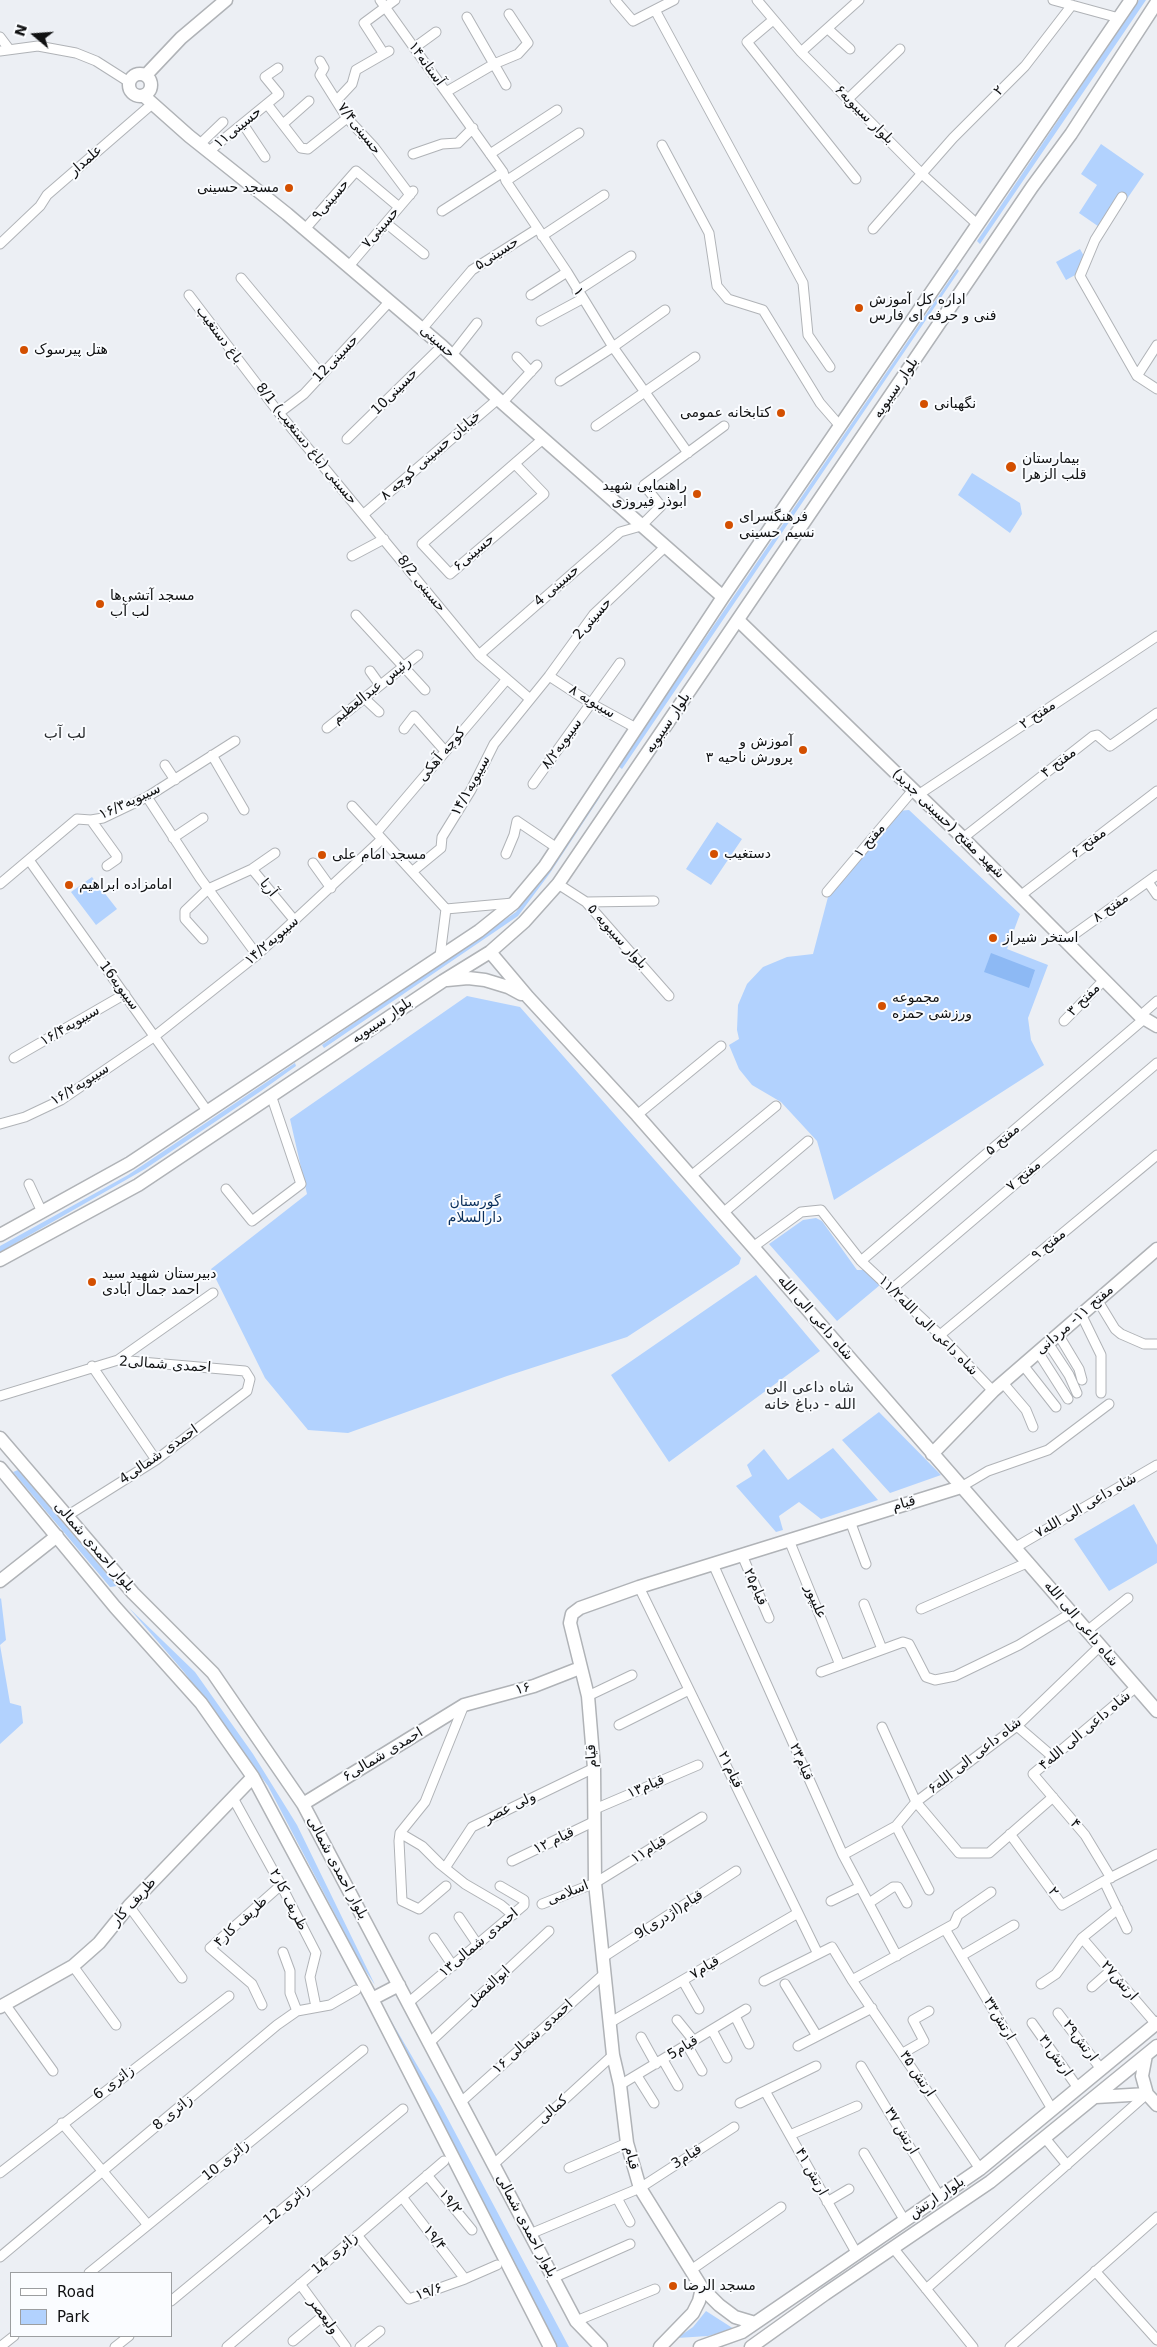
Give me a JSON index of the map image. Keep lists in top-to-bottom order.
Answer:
{
  "streets": {
    "main road": [
      "حسینی",
      "بلوار سیبویه",
      "شهید مفتح (حسینی جدید)",
      "شاه داعی الی الله",
      "مفتح ۱۱- مردانی",
      "قیام",
      "بلوار احمدی شمالی",
      "۱۶",
      "احمدی شمالی۶",
      "ظریف کار",
      "بلوار ارتش"
    ],
    "street": [
      "آستانه۱۴",
      "۲",
      "۶بلوار سیبویه",
      "حسینی۱۱",
      "حسینی۷/۴",
      "علمدار",
      "حسینی۹",
      "حسینی۷",
      "حسینی۵",
      "۱",
      "باغ دستغیب",
      "حسینی12",
      "حسینی10",
      "8/1 حسینی (باغ دستغیب)",
      "خیابان حسینی کوچه ۸",
      "حسینی۶",
      "8/2 حسینی",
      "حسینی 4",
      "حسینی2",
      "رئیس عبدالعظیم",
      "سیبویه ۸",
      "مفتح ۲",
      "سیبویه۸/۲",
      "کوچه آهکی",
      "مفتح ۴",
      "سیبویه۱۴/۱",
      "سیبویه۱۶/۳",
      "مفتح ۱",
      "مفتح ۶",
      "آریا",
      "مفتح ۸",
      "بلوار سیبویه ۵",
      "سیبویه۱۴/۲",
      "سیبویه16",
      "مفتح ۳",
      "سیبویه۱۶/۴",
      "سیبویه۱۶/۲",
      "مفتح ۵",
      "مفتح ۷",
      "مفتح ۹",
      "۱۱/۲شاه داعی الی الله",
      "2احمدی شمالی",
      "4احمدی شمالی",
      "شاه داعی الی الله۷",
      "قیام۲۵",
      "علیپور",
      "شاه داعی الی الله۴",
      "شاه داعی الی الله۶",
      "قیام۲۳",
      "قیام۲۱",
      "قیام۱۳",
      "ولی عصر",
      "۴",
      "قیام ۱۲",
      "قیام۱۱",
      "اسلامی",
      "۲ظریف کار",
      "قیام(اژدری)9",
      "ظریف کار۴",
      "احمدی شمالی۱۳",
      "قیام۷",
      "ارتش۲۷",
      "ابوالفضل",
      "ارتش۳۳",
      "احمدی شمالی ۱۶",
      "ارتش۲۹",
      "قیام5",
      "ارتش۳۱",
      "ارتش ۳۵",
      "6 زائری",
      "کمالی",
      "8 زائری",
      "ارتش ۳۷",
      "قیام3",
      "10 زائری",
      "ارتش ۴۱",
      "۱۹/۲",
      "12 زائری",
      "۱۹/۴",
      "14 زائری",
      "۱۹/۶",
      "ولیعصر"
    ]
  },
  "crossings": [
    ["آستانه۱۴", "۱"],
    ["۲", "۶بلوار سیبویه"],
    ["۲", "۴"],
    ["۶بلوار سیبویه", "بلوار سیبویه"],
    ["حسینی۱۱", "حسینی"],
    ["حسینی۷/۴", "حسینی۷"],
    ["علمدار", "حسینی"],
    ["حسینی۹", "حسینی۷"],
    ["حسینی۹", "حسینی"],
    ["حسینی۷", "حسینی"],
    ["حسینی۵", "۱"],
    ["حسینی۵", "حسینی"],
    ["باغ دستغیب", "8/1 حسینی (باغ دستغیب)"],
    ["حسینی", "حسینی12"],
    ["حسینی", "بلوار سیبویه"],
    ["حسینی", "حسینی10"],
    ["حسینی", "خیابان حسینی کوچه ۸"],
    ["حسینی", "حسینی۶"],
    ["حسینی", "حسینی 4"],
    ["حسینی", "حسینی2"],
    ["حسینی12", "8/1 حسینی (باغ دستغیب)"],
    ["بلوار سیبویه", "سیبویه ۸"],
    ["بلوار سیبویه", "شهید مفتح (حسینی جدید)"],
    ["بلوار سیبویه", "بلوار سیبویه ۵"],
    ["بلوار سیبویه", "سیبویه16"],
    ["بلوار سیبویه", "شاه داعی الی الله"],
    ["8/1 حسینی (باغ دستغیب)", "خیابان حسینی کوچه ۸"],
    ["8/1 حسینی (باغ دستغیب)", "8/2 حسینی"],
    ["خیابان حسینی کوچه ۸", "8/2 حسینی"],
    ["8/2 حسینی", "حسینی 4"],
    ["حسینی2", "سیبویه ۸"],
    ["حسینی2", "سیبویه۱۴/۱"],
    ["سیبویه ۸", "سیبویه۸/۲"],
    ["مفتح ۲", "شهید مفتح (حسینی جدید)"],
    ["مفتح ۲", "مفتح ۱"],
    ["کوچه آهکی", "سیبویه۱۴/۲"],
    ["مفتح ۴", "شهید مفتح (حسینی جدید)"],
    ["سیبویه۱۶/۳", "سیبویه16"],
    ["شهید مفتح (حسینی جدید)", "مفتح ۱"],
    ["شهید مفتح (حسینی جدید)", "مفتح ۶"],
    ["شهید مفتح (حسینی جدید)", "مفتح ۸"],
    ["شهید مفتح (حسینی جدید)", "مفتح ۳"],
    ["شهید مفتح (حسینی جدید)", "مفتح ۵"],
    ["آریا", "سیبویه۱۴/۲"],
    ["سیبویه۱۴/۲", "سیبویه16"],
    ["سیبویه۱۴/۲", "سیبویه۱۶/۲"],
    ["سیبویه16", "سیبویه۱۶/۴"],
    ["سیبویه16", "سیبویه۱۶/۲"],
    ["مفتح ۵", "۱۱/۲شاه داعی الی الله"],
    ["مفتح ۷", "۱۱/۲شاه داعی الی الله"],
    ["مفتح ۹", "۱۱/۲شاه داعی الی الله"],
    ["شاه داعی الی الله", "مفتح ۱۱- مردانی"],
    ["شاه داعی الی الله", "۱۱/۲شاه داعی الی الله"],
    ["شاه داعی الی الله", "قیام"],
    ["شاه داعی الی الله", "شاه داعی الی الله۷"],
    ["شاه داعی الی الله", "شاه داعی الی الله۴"],
    ["شاه داعی الی الله", "شاه داعی الی الله۶"],
    ["مفتح ۱۱- مردانی", "۱۱/۲شاه داعی الی الله"],
    ["2احمدی شمالی", "4احمدی شمالی"],
    ["4احمدی شمالی", "بلوار احمدی شمالی"],
    ["قیام", "قیام۲۵"],
    ["قیام", "علیپور"],
    ["قیام", "۱۶"],
    ["قیام", "قیام۲۳"],
    ["قیام", "قیام۲۱"],
    ["قیام", "قیام۱۳"],
    ["قیام", "ولی عصر"],
    ["قیام", "قیام ۱۲"],
    ["قیام", "قیام۱۱"],
    ["قیام", "اسلامی"],
    ["قیام", "قیام(اژدری)9"],
    ["قیام", "قیام۷"],
    ["قیام", "احمدی شمالی ۱۶"],
    ["قیام", "قیام5"],
    ["قیام", "کمالی"],
    ["قیام", "قیام3"],
    ["قیام", "بلوار ارتش"],
    ["بلوار احمدی شمالی", "احمدی شمالی۶"],
    ["بلوار احمدی شمالی", "ظریف کار"],
    ["بلوار احمدی شمالی", "احمدی شمالی۱۳"],
    ["بلوار احمدی شمالی", "ابوالفضل"],
    ["بلوار احمدی شمالی", "احمدی شمالی ۱۶"],
    ["بلوار احمدی شمالی", "کمالی"],
    ["بلوار احمدی شمالی", "قیام3"],
    ["۱۶", "احمدی شمالی۶"],
    ["شاه داعی الی الله۴", "۴"],
    ["شاه داعی الی الله۶", "قیام۲۳"],
    ["قیام۲۱", "قیام۷"],
    ["قیام۲۱", "ارتش ۳۵"],
    ["قیام۱۳", "قیام ۱۲"],
    ["قیام۱۱", "اسلامی"],
    ["۲ظریف کار", "ظریف کار"],
    ["۲ظریف کار", "ظریف کار۴"],
    ["۲ظریف کار", "8 زائری"],
    ["ارتش۲۷", "بلوار ارتش"],
    ["ارتش۳۳", "بلوار ارتش"],
    ["ارتش۲۹", "بلوار ارتش"],
    ["ارتش۳۱", "بلوار ارتش"],
    ["ارتش ۳۵", "بلوار ارتش"],
    ["ارتش ۳۷", "بلوار ارتش"],
    ["ارتش ۴۱", "بلوار ارتش"],
    ["۱۹/۲", "14 زائری"],
    ["۱۹/۴", "14 زائری"],
    ["۱۹/۴", "۱۹/۶"],
    ["14 زائری", "۱۹/۶"],
    ["14 زائری", "ولیعصر"]
  ],
  "districts": ["لب آب", "شاه داعی الی الله - دباغ خانه"],
  "parks": ["گورستان دارالسلام"],
  "places": [
    "مسجد حسینی",
    "اداره کل آموزش فنی و حرفه ای فارس",
    "هتل پیرسوک",
    "نگهبانی",
    "کتابخانه عمومی",
    "بیمارستان قلب الزهرا",
    "راهنمایی شهید ابوذر فیروزی",
    "فرهنگسرای نسیم حسینی",
    "مسجد آتشی‌ها لب آب",
    "آموزش و پرورش ناحیه ۳",
    "دستغیب",
    "مسجد امام علی",
    "امامزاده ابراهیم",
    "استخر شیراز",
    "مجموعه ورزشی حمزه",
    "دبیرستان شهید سید احمد جمال آبادی",
    "مسجد الرضا"
  ],
  "legend": ["Road", "Park"],
  "north": "left"
}
